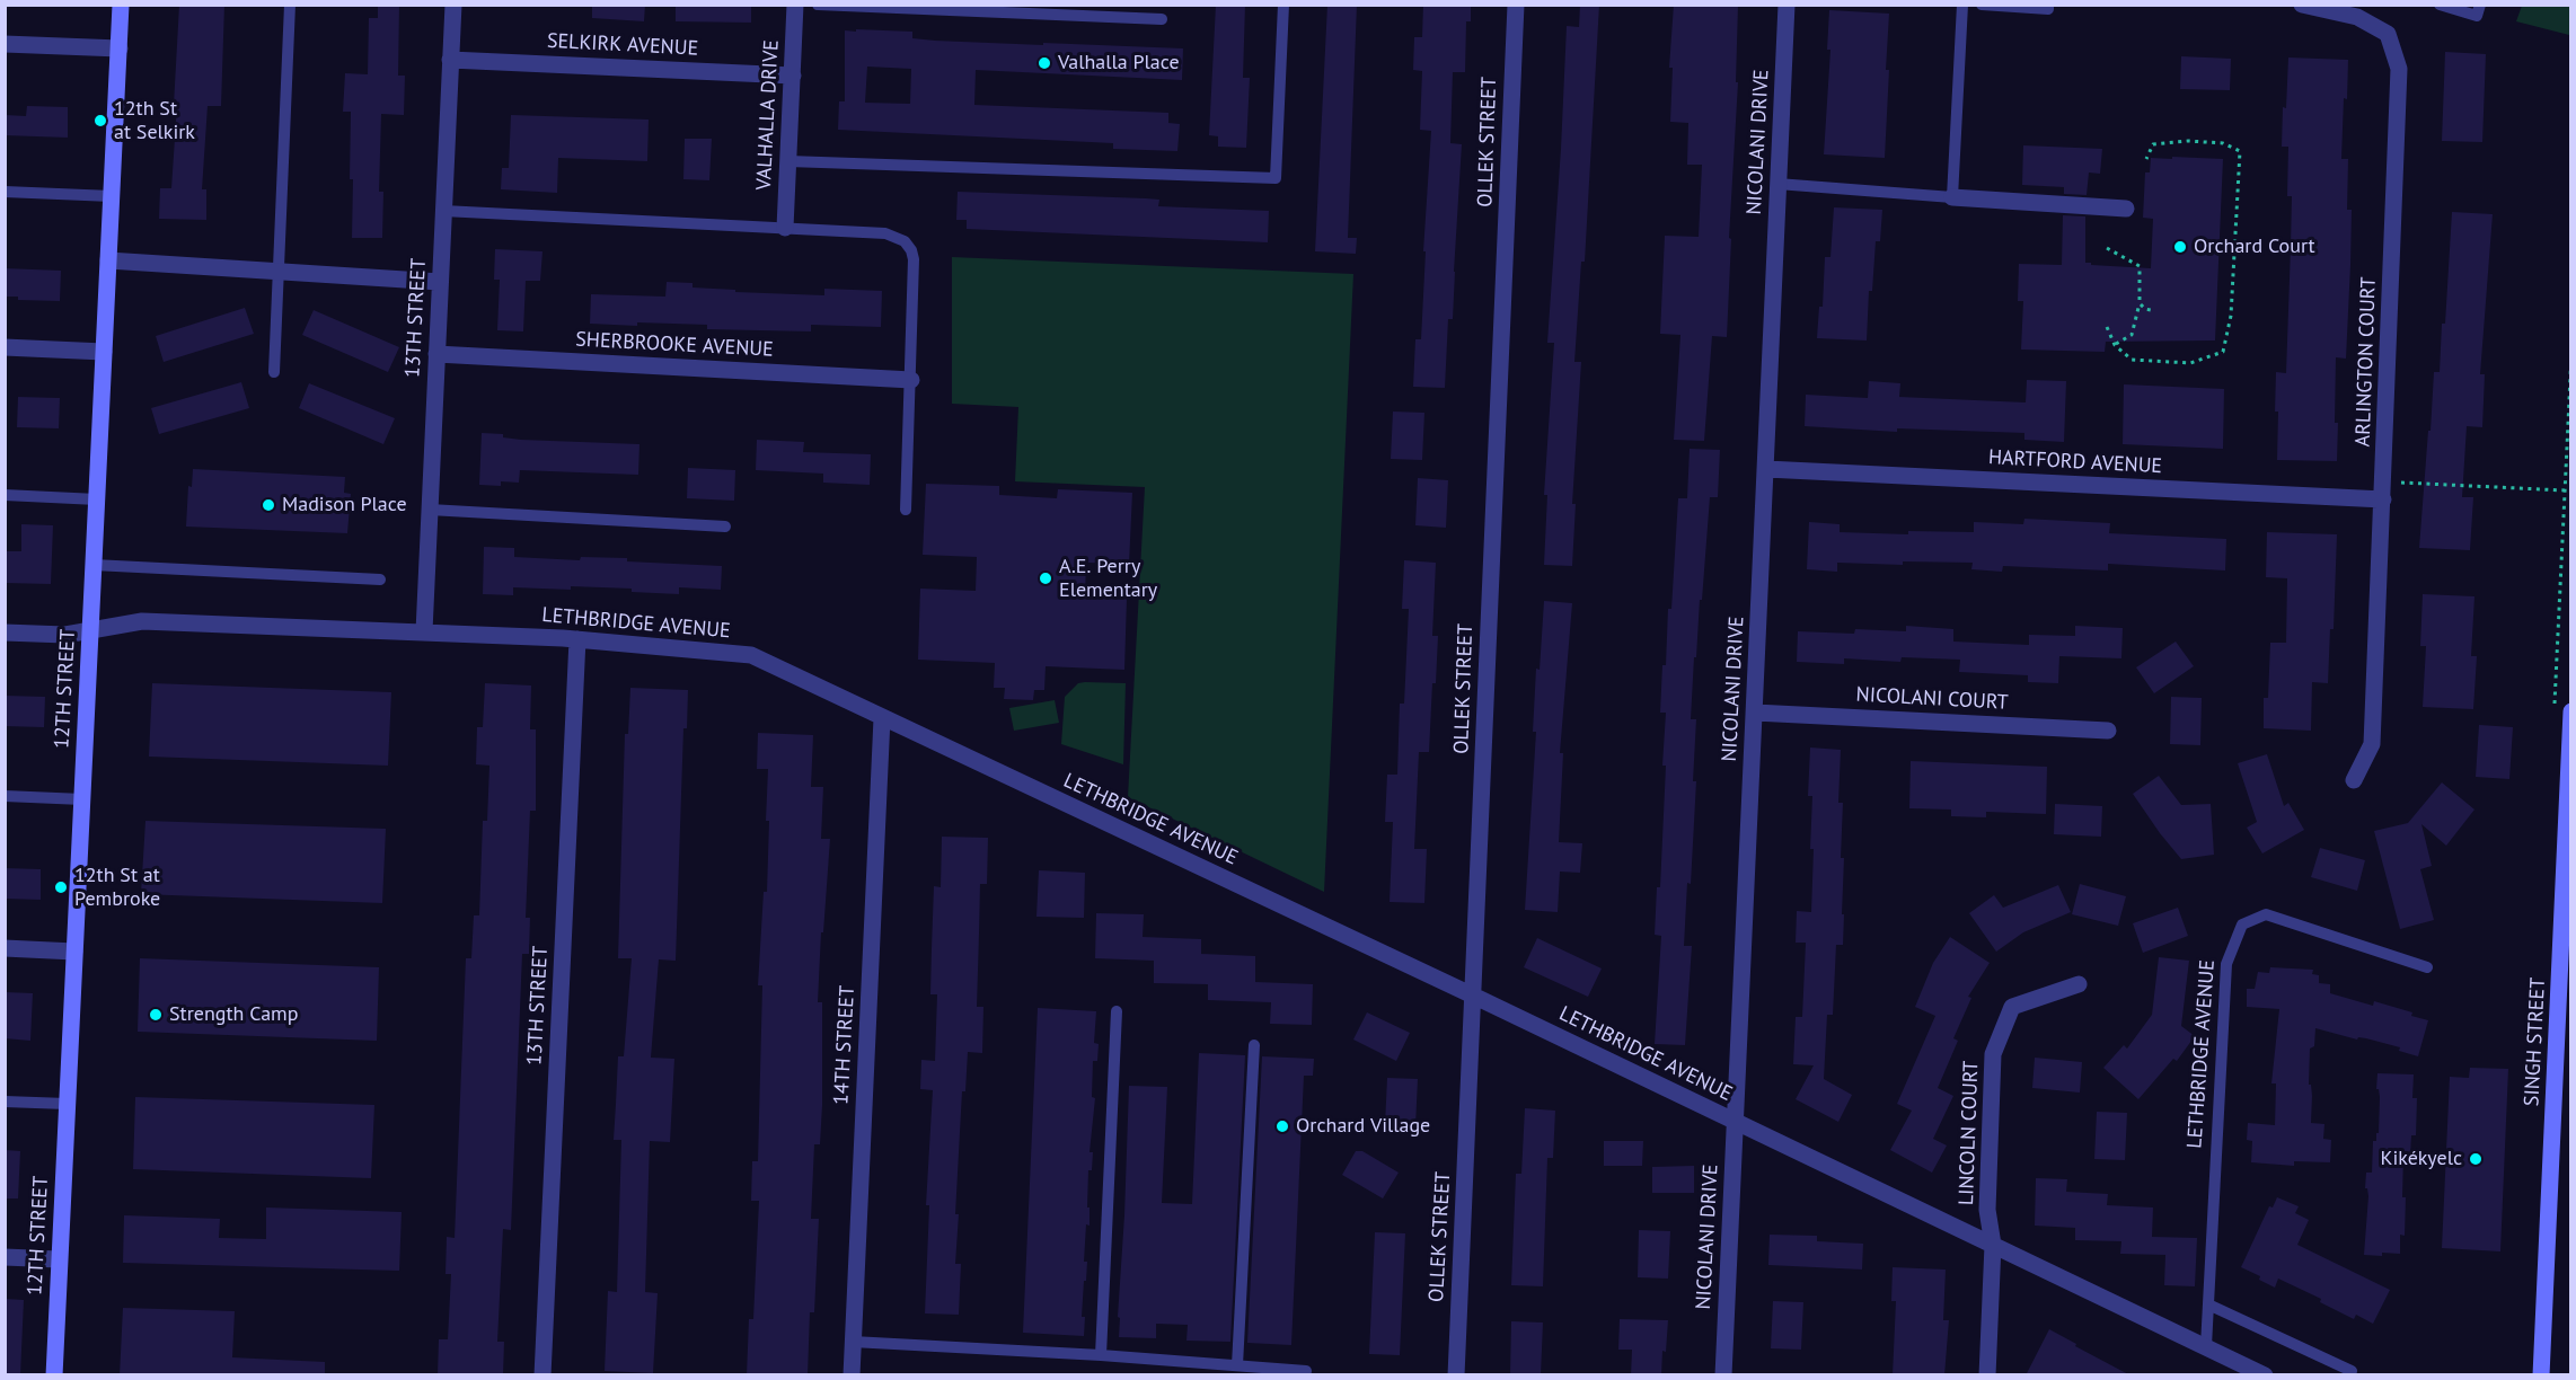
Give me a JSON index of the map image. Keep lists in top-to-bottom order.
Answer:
{
  "streets": {
    "street": [
      "SELKIRK AVENUE",
      "VALHALLA DRIVE",
      "OLLEK STREET",
      "NICOLANI DRIVE",
      "13TH STREET",
      "SHERBROOKE AVENUE",
      "ARLINGTON COURT",
      "HARTFORD AVENUE",
      "LETHBRIDGE AVENUE",
      "12TH STREET",
      "NICOLANI COURT",
      "SINGH STREET",
      "14TH STREET",
      "LINCOLN COURT"
    ]
  },
  "crossings": [
    ["SELKIRK AVENUE", "VALHALLA DRIVE"],
    ["SELKIRK AVENUE", "13TH STREET"],
    ["OLLEK STREET", "LETHBRIDGE AVENUE"],
    ["NICOLANI DRIVE", "HARTFORD AVENUE"],
    ["NICOLANI DRIVE", "LETHBRIDGE AVENUE"],
    ["NICOLANI DRIVE", "NICOLANI COURT"],
    ["13TH STREET", "SHERBROOKE AVENUE"],
    ["13TH STREET", "LETHBRIDGE AVENUE"],
    ["ARLINGTON COURT", "HARTFORD AVENUE"],
    ["LETHBRIDGE AVENUE", "12TH STREET"],
    ["LETHBRIDGE AVENUE", "14TH STREET"],
    ["LETHBRIDGE AVENUE", "LINCOLN COURT"]
  ],
  "places": [
    "Valhalla Place",
    "12th St at Selkirk",
    "Orchard Court",
    "Madison Place",
    "A.E. Perry Elementary",
    "12th St at Pembroke",
    "Strength Camp",
    "Orchard Village",
    "Kikékyelc"
  ]
}
